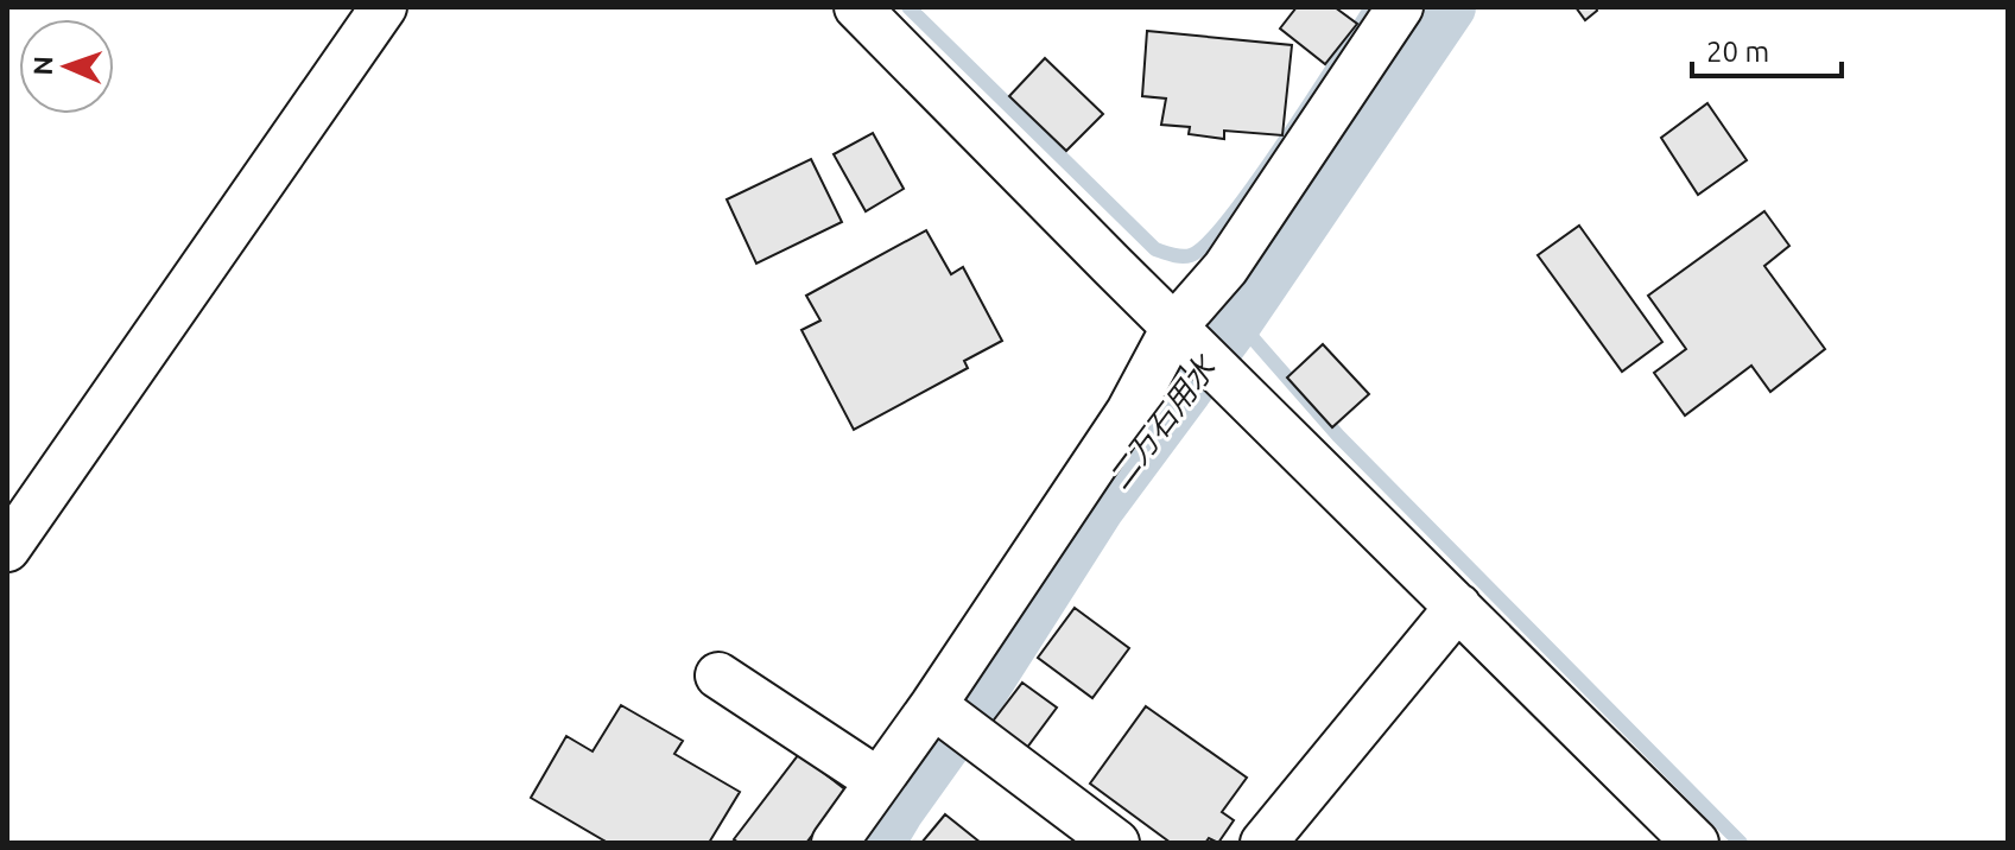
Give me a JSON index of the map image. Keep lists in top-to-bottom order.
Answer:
{
  "water": ["二万石用水"],
  "scale_bar": "20 m",
  "north": "left"
}
